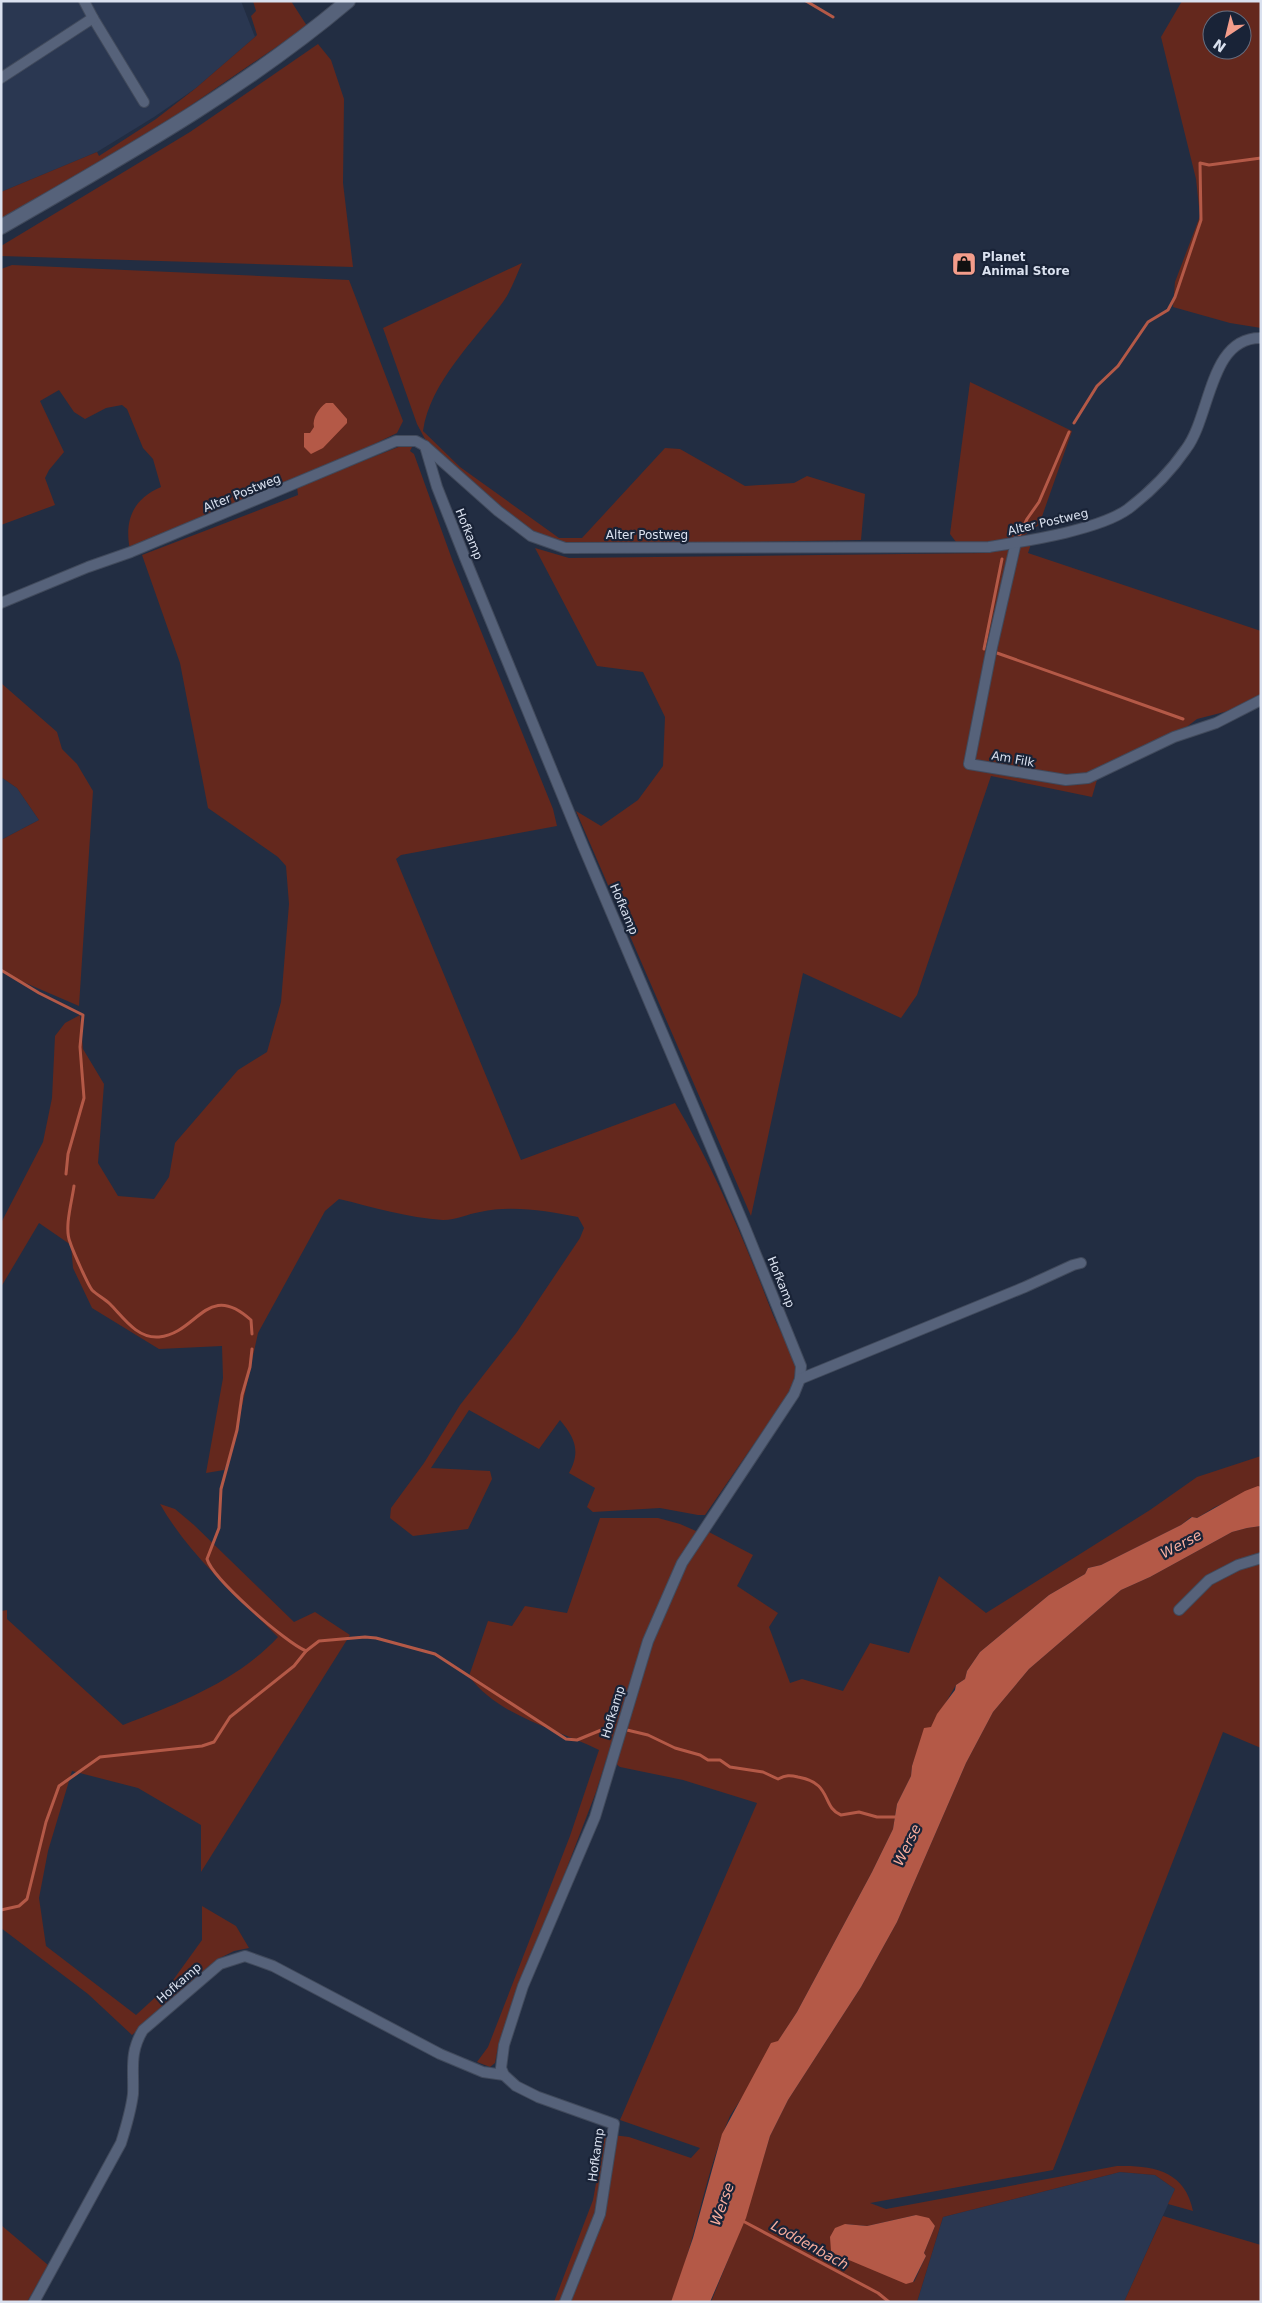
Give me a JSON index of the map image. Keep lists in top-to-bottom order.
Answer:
{
  "streets": {
    "street": ["Alter Postweg", "Hofkamp", "Am Filk"]
  },
  "crossings": [
    ["Alter Postweg", "Hofkamp"],
    ["Alter Postweg", "Am Filk"]
  ],
  "water": ["Werse", "Loddenbach"],
  "places": {
    "shop": ["Planet Animal Store"]
  },
  "north": "bottom left"
}
